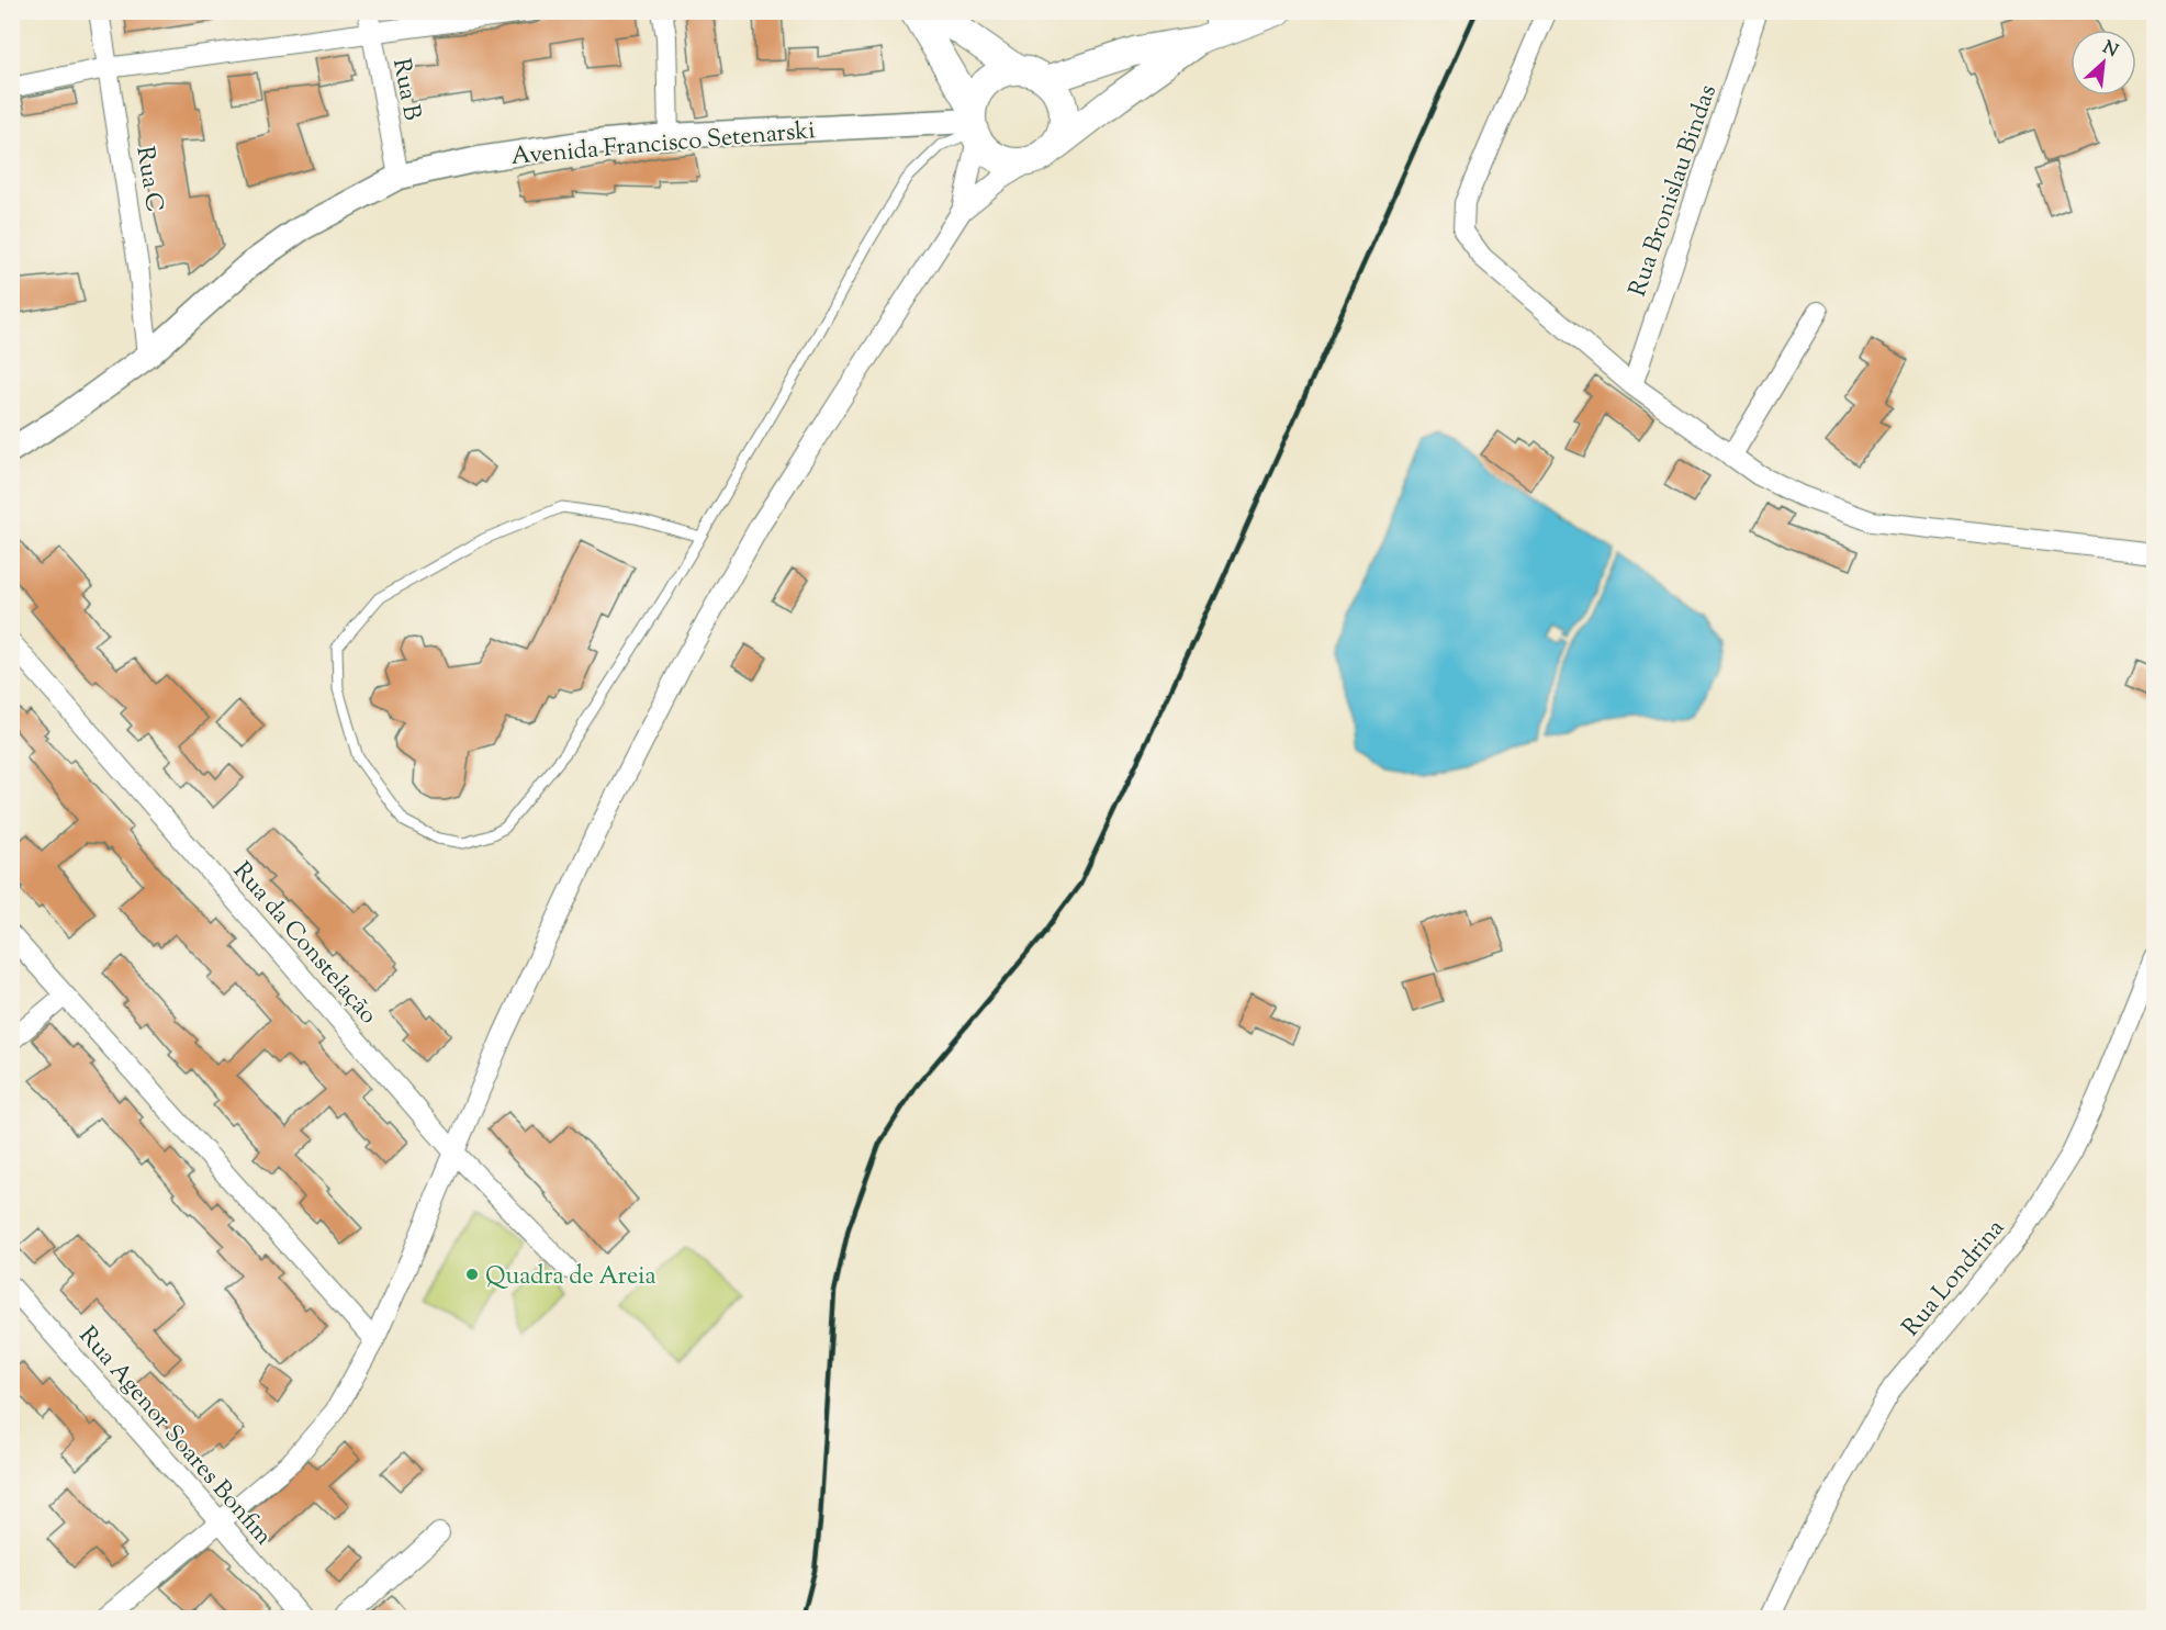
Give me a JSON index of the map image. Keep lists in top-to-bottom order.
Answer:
{
  "streets": {
    "street": [
      "Rua B",
      "Avenida Francisco Setenarski",
      "Rua C",
      "Rua Bronislau Bindas",
      "Rua da Constelação",
      "Rua Londrina",
      "Rua Agenor Soares Bonfim"
    ]
  },
  "crossings": [
    ["Rua B", "Avenida Francisco Setenarski"],
    ["Avenida Francisco Setenarski", "Rua C"]
  ],
  "places": ["Quadra de Areia"],
  "north": "top right"
}
